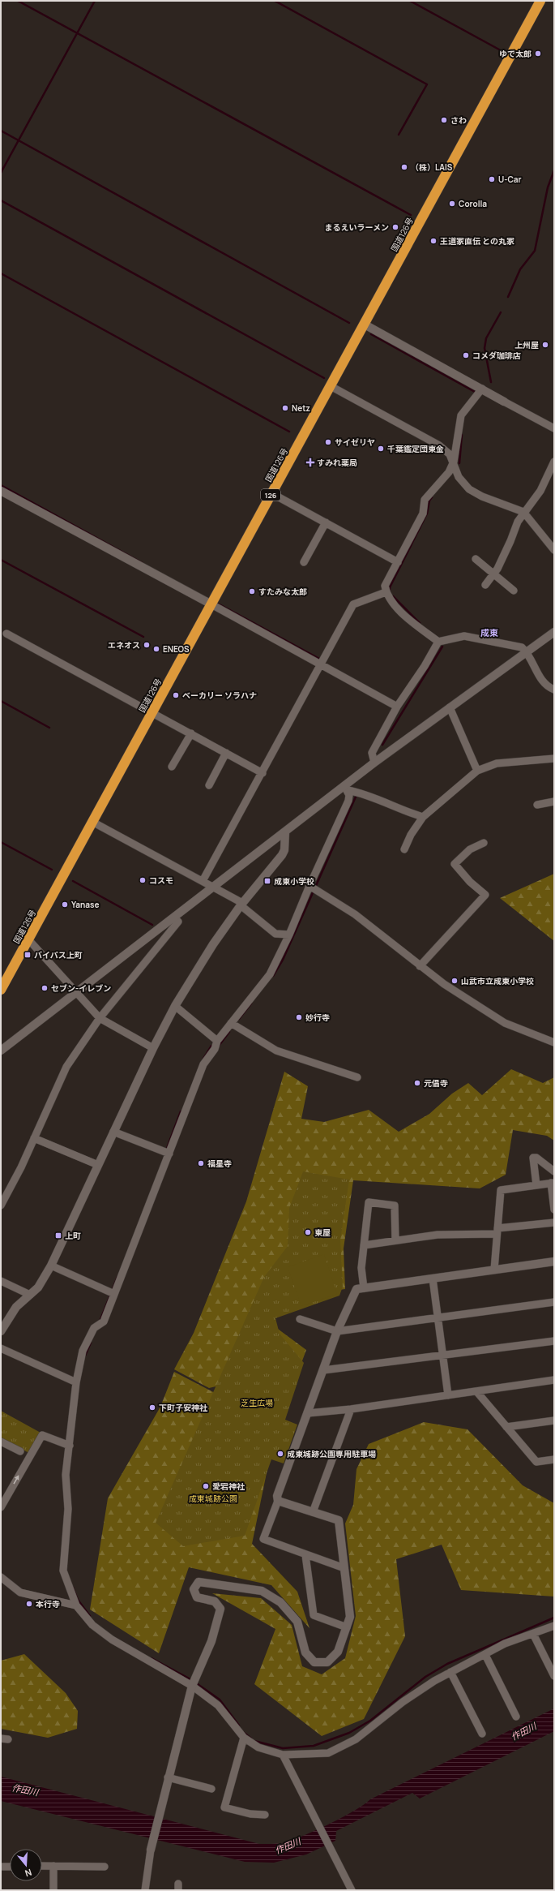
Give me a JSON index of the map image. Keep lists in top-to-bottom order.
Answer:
{
  "streets": {
    "highway": ["国道126号", "126"]
  },
  "districts": ["成東"],
  "water": ["作田川"],
  "parks": ["芝生広場", "成東城跡公園"],
  "places": {
    "other": [
      "ゆで太郎",
      "さわ",
      "（株）LAIS",
      "U-Car",
      "Corolla",
      "まるえいラーメン",
      "王道家直伝 との丸家",
      "上州屋",
      "コメダ珈琲店",
      "Netz",
      "サイゼリヤ",
      "千葉鑑定団東金",
      "すたみな太郎",
      "エネオス",
      "ENEOS",
      "ベーカリー ソラハナ",
      "コスモ",
      "Yanase",
      "山武市立成東小学校",
      "セブン-イレブン",
      "妙行寺",
      "元倡寺",
      "福星寺",
      "東屋",
      "下町子安神社",
      "成東城跡公園専用駐車場",
      "愛宕神社",
      "本行寺"
    ],
    "health": ["すみれ薬局"],
    "transit": ["成東小学校", "バイパス上町", "上町"]
  },
  "north": "bottom"
}
